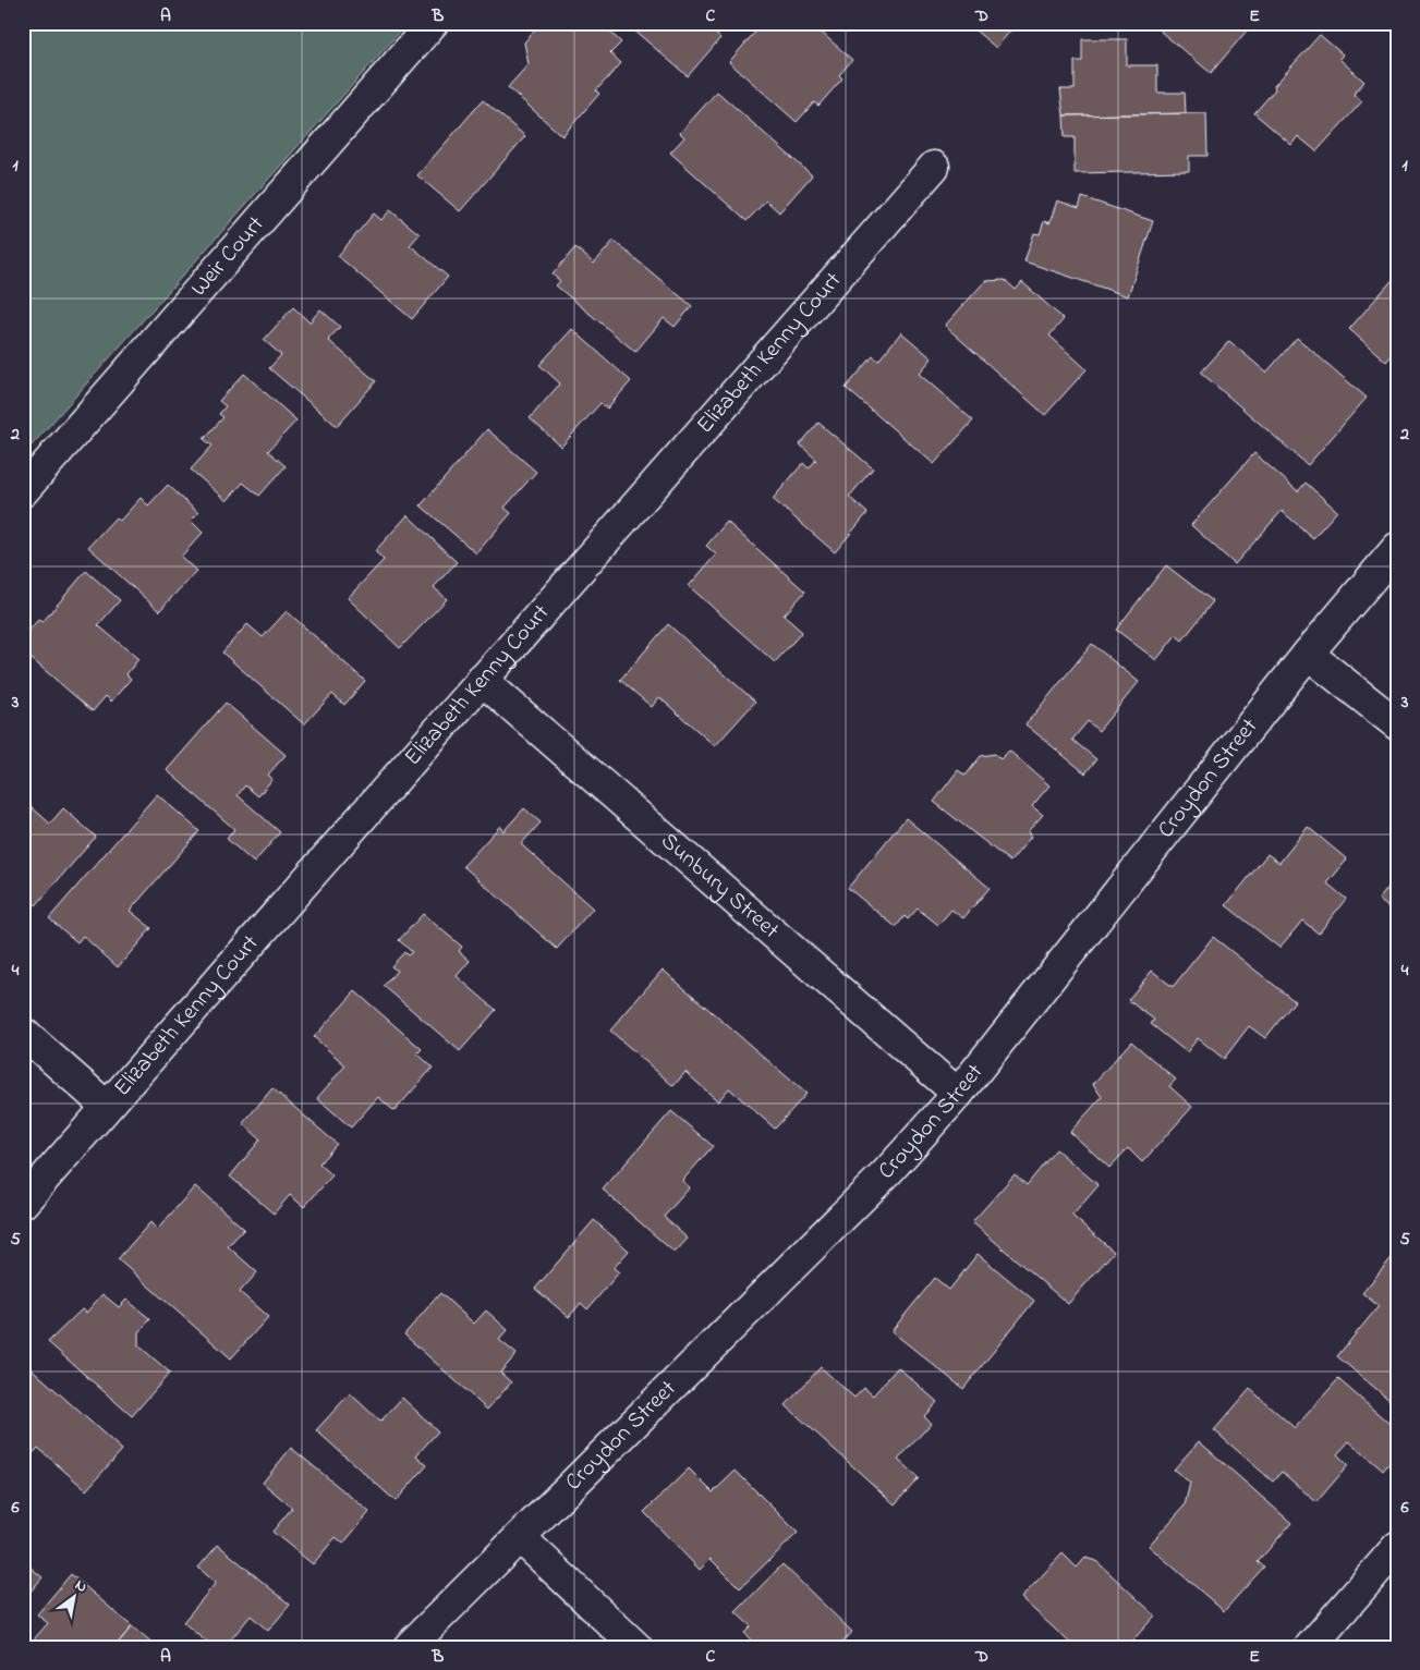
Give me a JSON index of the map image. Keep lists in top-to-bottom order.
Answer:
{
  "streets": {
    "street": [
      "Weir Court",
      "Elizabeth Kenny Court",
      "Croydon Street",
      "Sunbury Street"
    ]
  },
  "crossings": [
    ["Elizabeth Kenny Court", "Sunbury Street"],
    ["Croydon Street", "Sunbury Street"]
  ],
  "north": "top right",
  "grid": {
    "columns": [
      "A",
      "B",
      "C",
      "D",
      "E"
    ],
    "rows": [
      "1",
      "2",
      "3",
      "4",
      "5",
      "6"
    ]
  }
}
